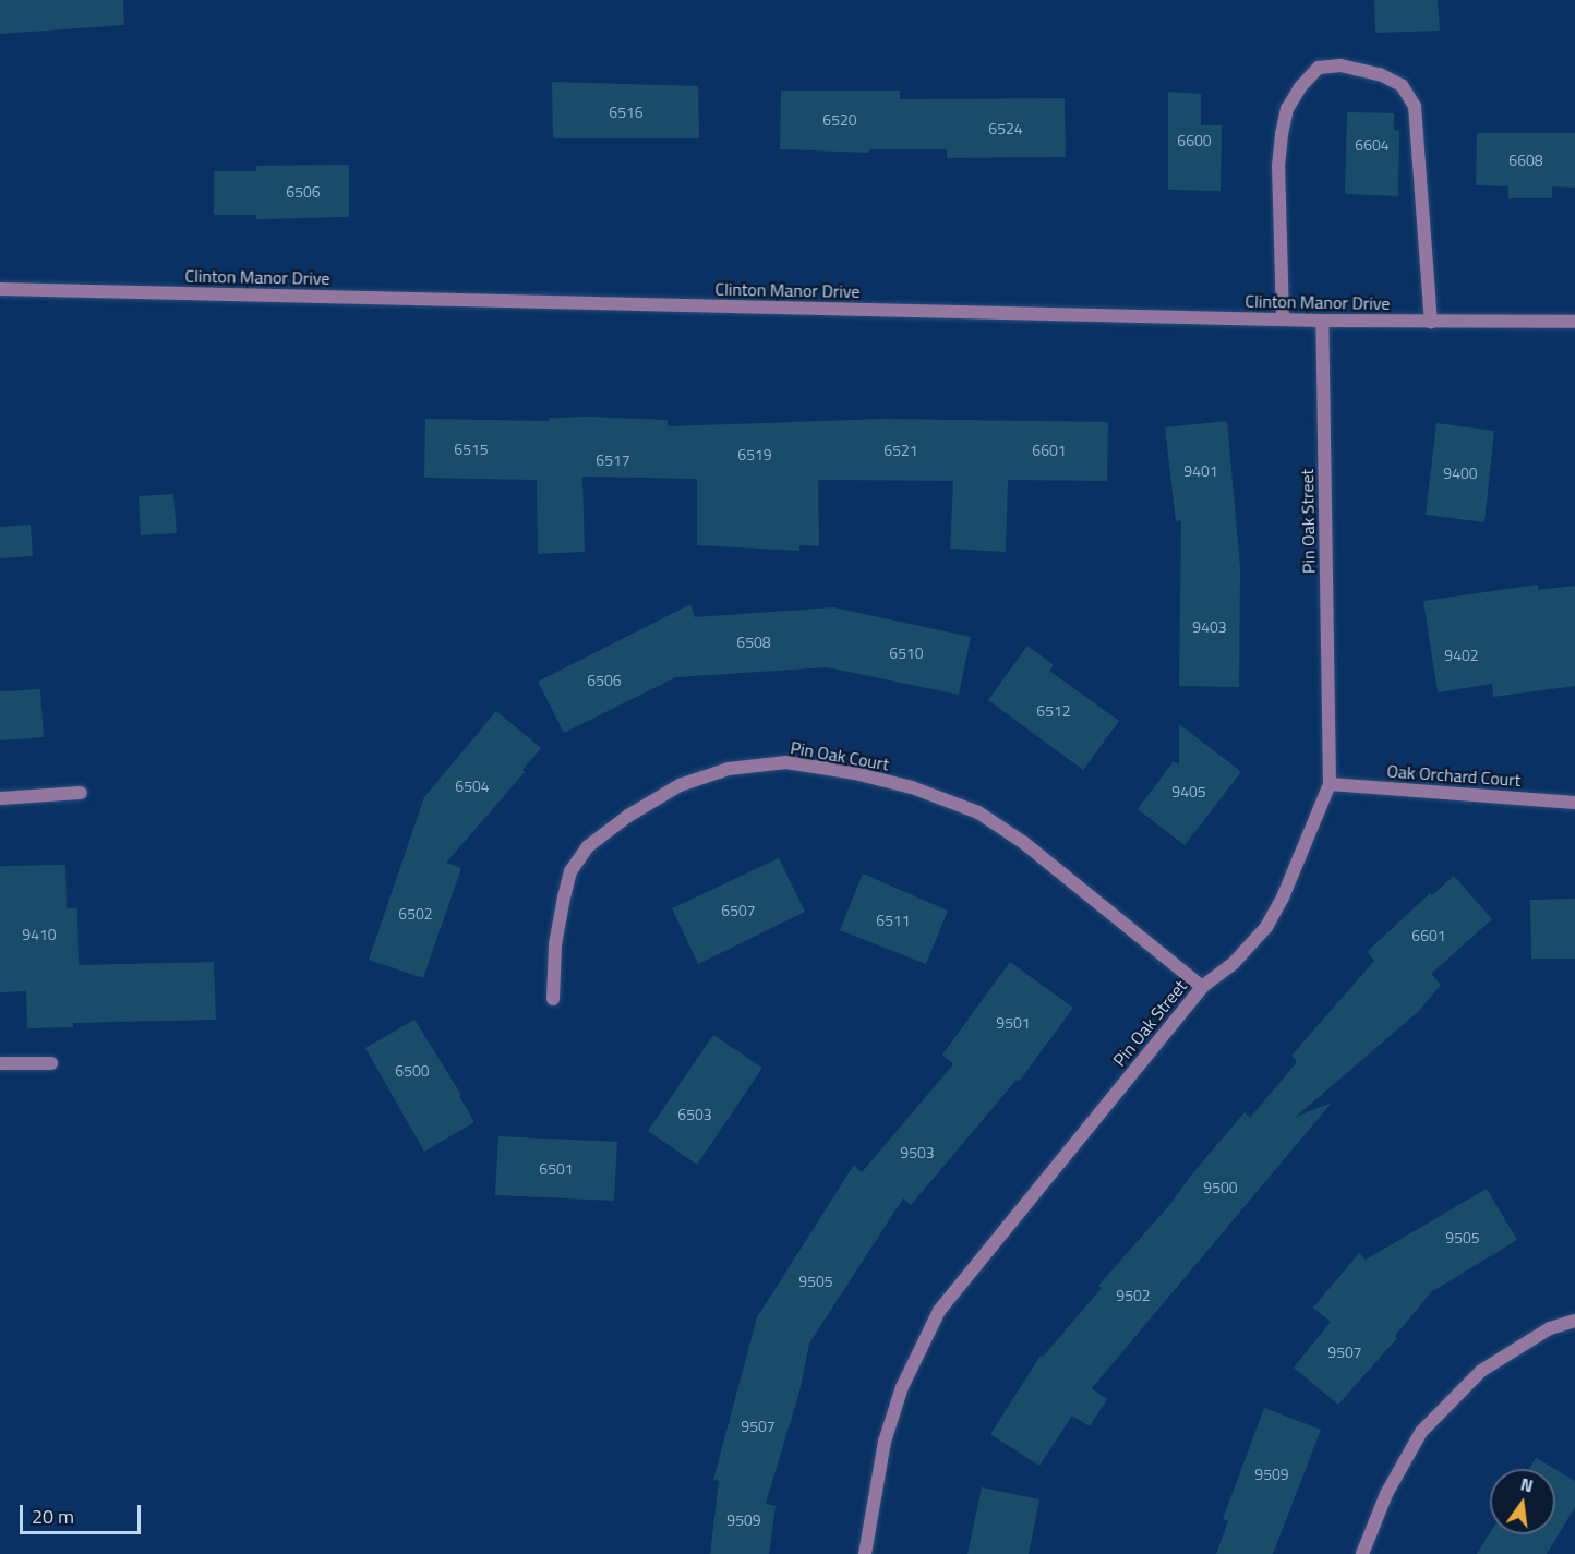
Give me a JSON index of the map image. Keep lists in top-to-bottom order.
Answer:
{
  "streets": {
    "street": [
      "Clinton Manor Drive",
      "Pin Oak Street",
      "Pin Oak Court",
      "Oak Orchard Court"
    ]
  },
  "crossings": [
    ["Clinton Manor Drive", "Pin Oak Street"],
    ["Pin Oak Street", "Pin Oak Court"],
    ["Pin Oak Street", "Oak Orchard Court"]
  ],
  "house_numbers": [
    "6516",
    "6520",
    "6524",
    "6600",
    "6604",
    "6608",
    "6506",
    "6515",
    "6521",
    "6601",
    "6519",
    "6517",
    "9401",
    "9400",
    "9403",
    "6508",
    "6510",
    "9402",
    "6506",
    "6512",
    "6504",
    "9405",
    "6507",
    "6502",
    "6511",
    "9410",
    "6601",
    "9501",
    "6500",
    "6503",
    "9503",
    "6501",
    "9500",
    "9505",
    "9505",
    "9502",
    "9507",
    "9507",
    "9509",
    "9509"
  ],
  "scale_bar": "20 m",
  "north": "top"
}
